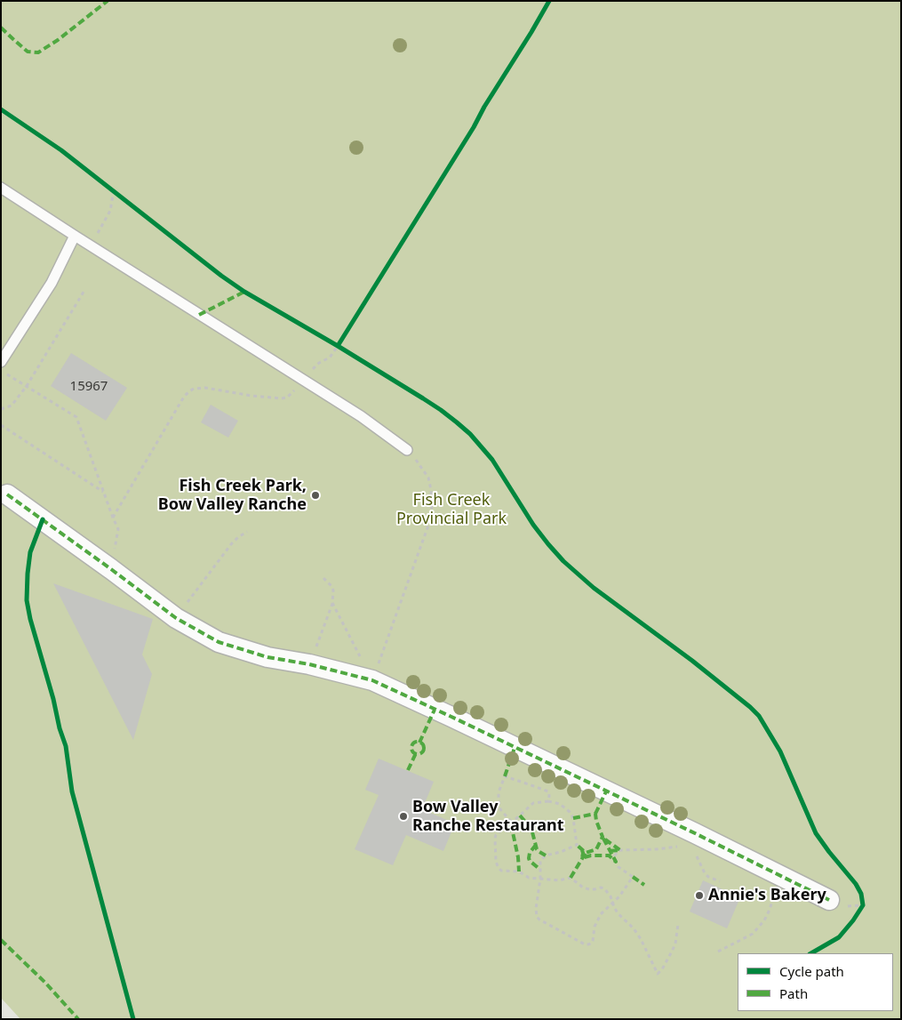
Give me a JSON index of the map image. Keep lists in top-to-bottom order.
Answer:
{
  "parks": ["Fish Creek Provincial Park"],
  "places": ["Fish Creek Park, Bow Valley Ranche", "Bow Valley Ranche Restaurant", "Annie's Bakery"],
  "house_numbers": ["15967"],
  "legend": ["Cycle path", "Path"]
}
